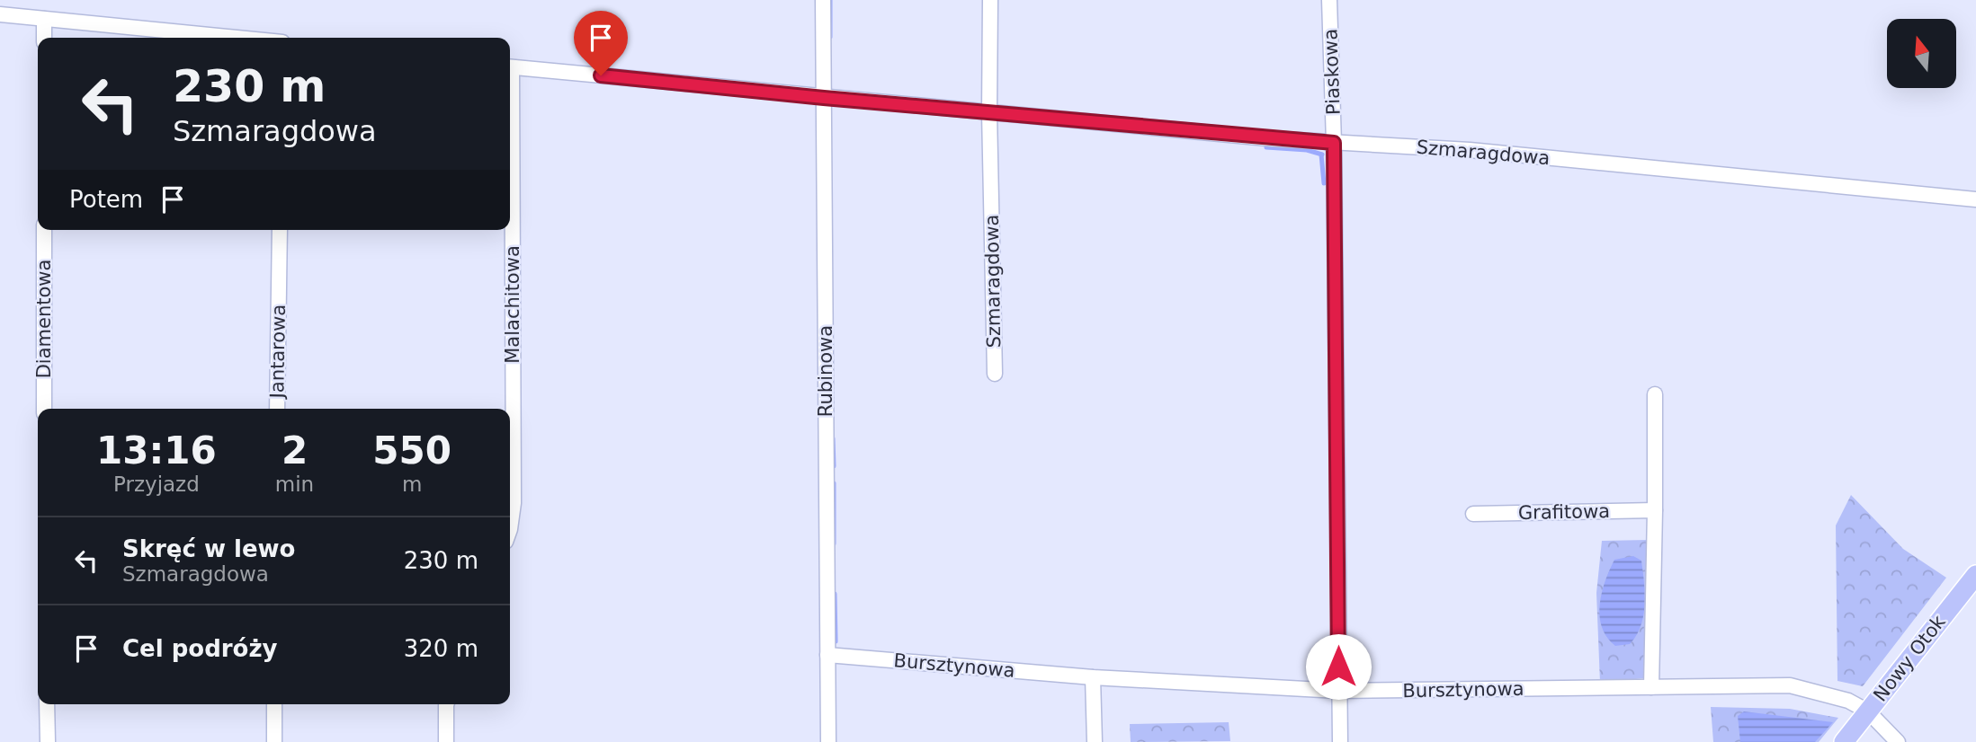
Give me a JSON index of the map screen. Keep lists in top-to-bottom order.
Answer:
{
  "streets": {
    "main road": ["Nowy Otok"],
    "street": [
      "Piaskowa",
      "Szmaragdowa",
      "Malachitowa",
      "Diamentowa",
      "Jantarowa",
      "Rubinowa",
      "Grafitowa",
      "Bursztynowa"
    ]
  },
  "crossings": [
    ["Piaskowa", "Szmaragdowa"],
    ["Piaskowa", "Bursztynowa"],
    ["Szmaragdowa", "Rubinowa"],
    ["Rubinowa", "Bursztynowa"],
    ["Nowy Otok", "Bursztynowa"]
  ],
  "north": "top",
  "page": {
    "turn": ["230 m", "Szmaragdowa"],
    "then": "Potem",
    "eta": [
      "13:16",
      "Przyjazd",
      "2",
      "min",
      "550",
      "m"
    ],
    "list": [
      {
        "name": "Skręć w lewo",
        "note": "Szmaragdowa",
        "value": "230 m"
      },
      {
        "name": "Cel podróży",
        "value": "320 m"
      }
    ]
  }
}
